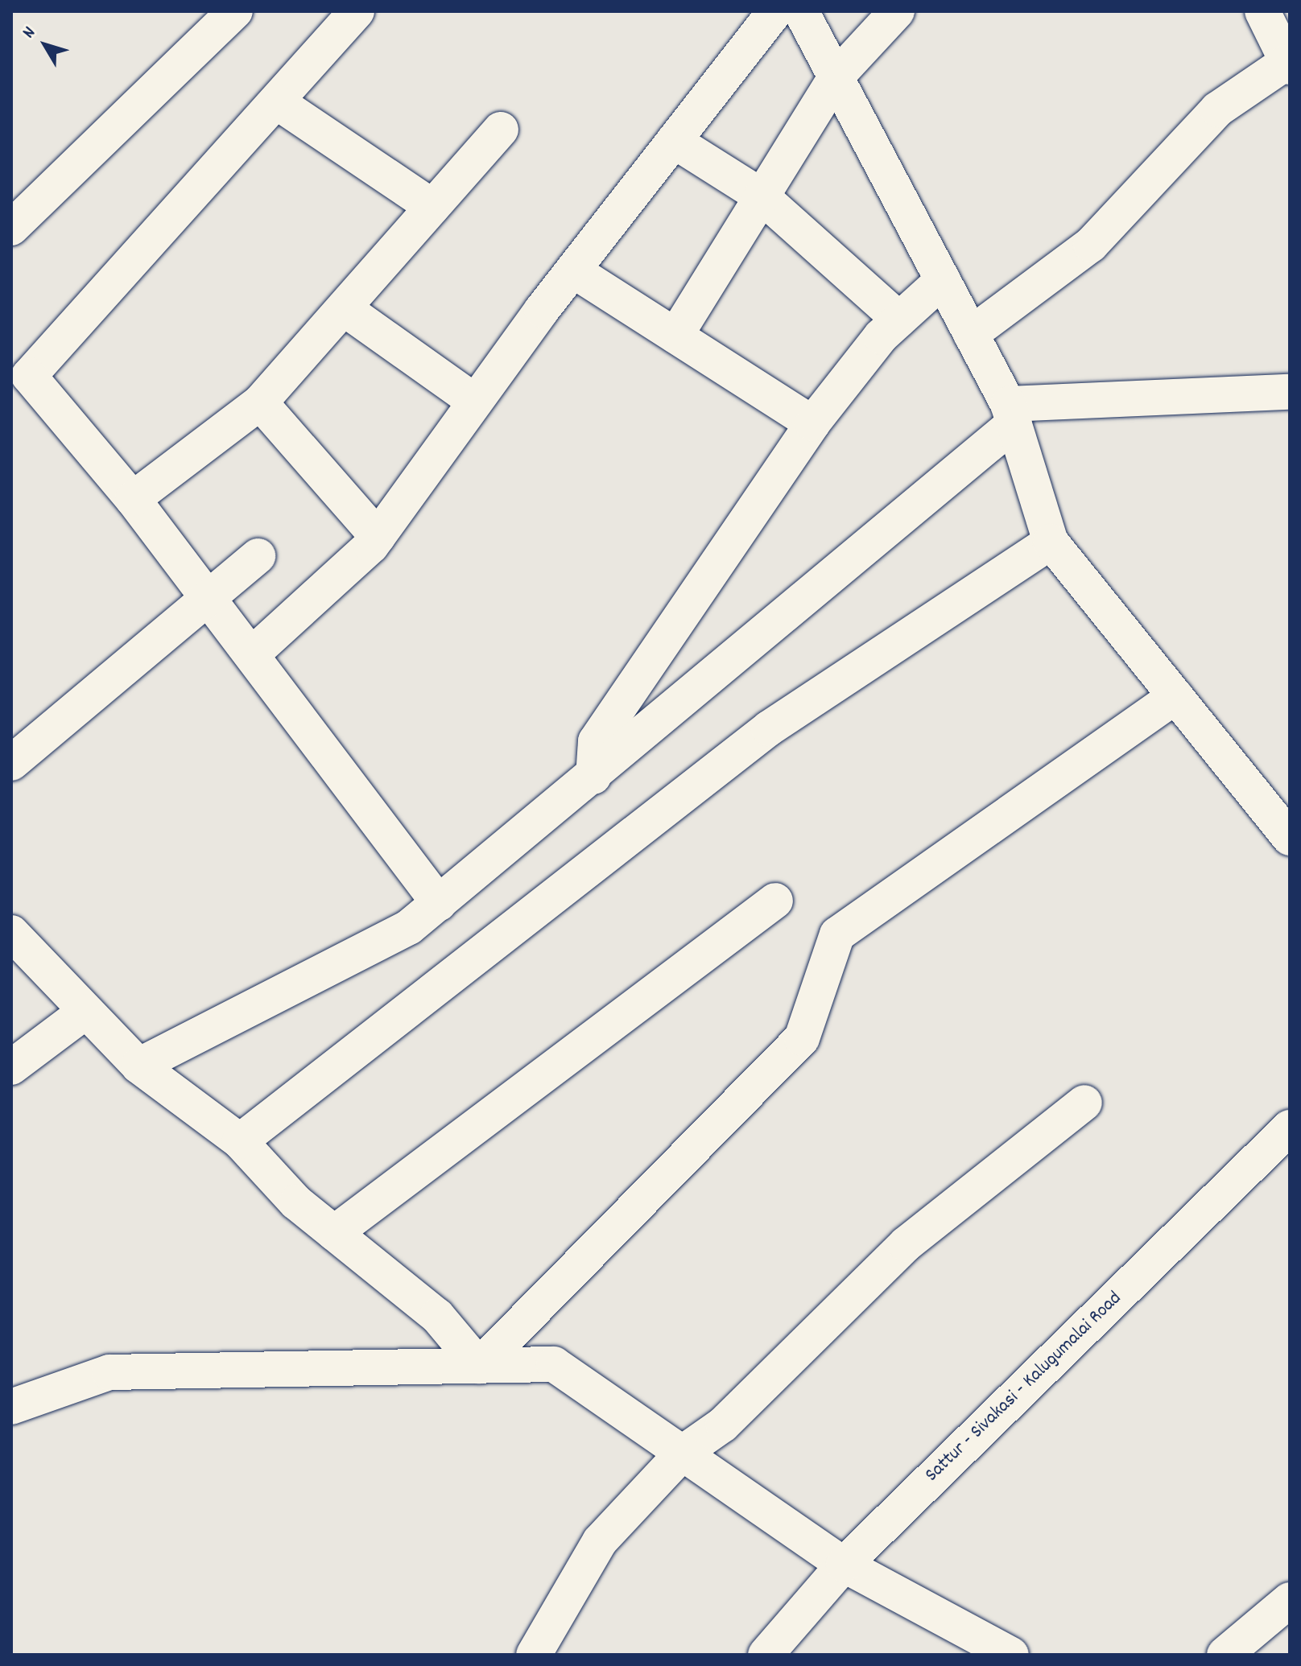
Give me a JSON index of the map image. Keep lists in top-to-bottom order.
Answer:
{
  "streets": {
    "street": ["Sattur - Sivakasi - Kalugumalai Road"]
  },
  "north": "top left"
}
